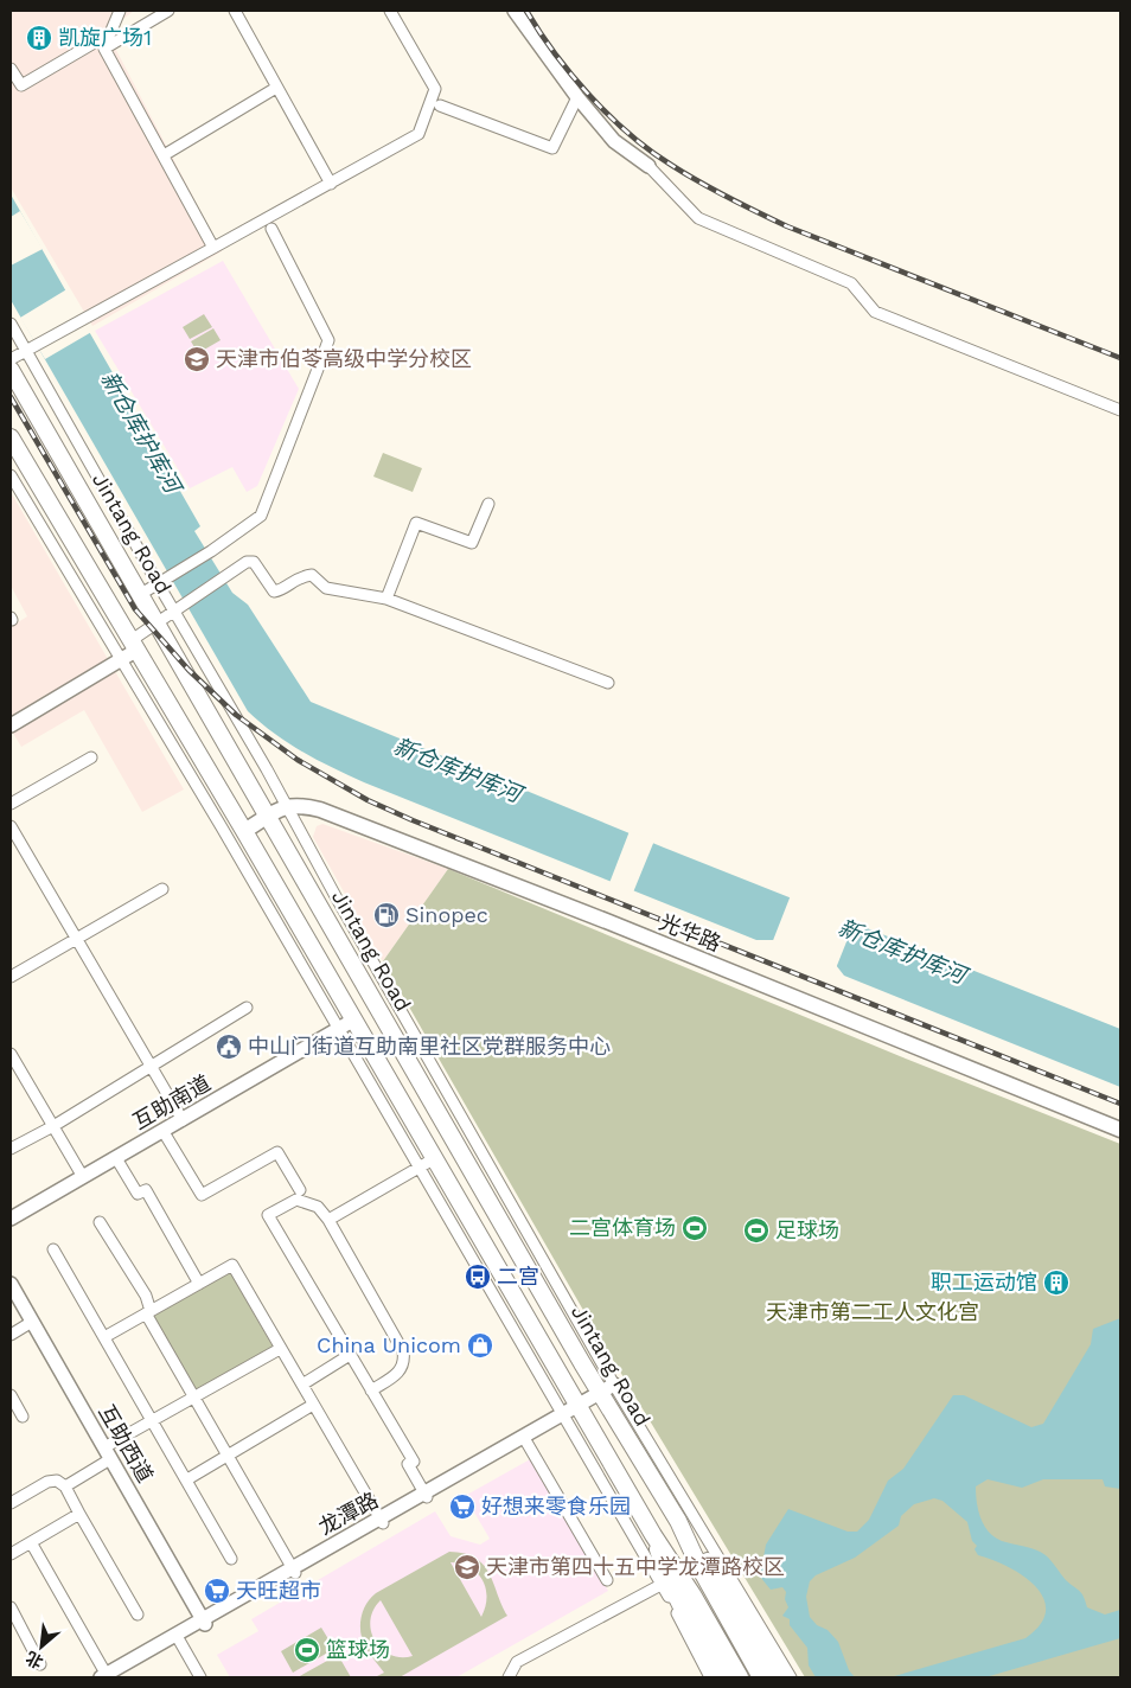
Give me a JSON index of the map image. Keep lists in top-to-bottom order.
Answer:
{
  "streets": {
    "main road": ["Jintang Road", "光华路"],
    "street": ["互助南道", "互助西道", "龙潭路"]
  },
  "crossings": [
    ["Jintang Road", "龙潭路"],
    ["互助西道", "龙潭路"]
  ],
  "water": ["新仓库护库河"],
  "parks": ["天津市第二工人文化宫"],
  "places": {
    "building": ["凯旋广场1", "职工运动馆"],
    "school or university": ["天津市伯苓高级中学分校区", "天津市第四十五中学龙潭路校区"],
    "fuel station": ["Sinopec"],
    "public building": ["中山门街道互助南里社区党群服务中心"],
    "sports": ["二宫体育场", "足球场", "篮球场"],
    "bus stop": ["二宫"],
    "shop": ["China Unicom"],
    "supermarket": ["好想来零食乐园", "天旺超市"]
  },
  "north": "bottom left"
}
